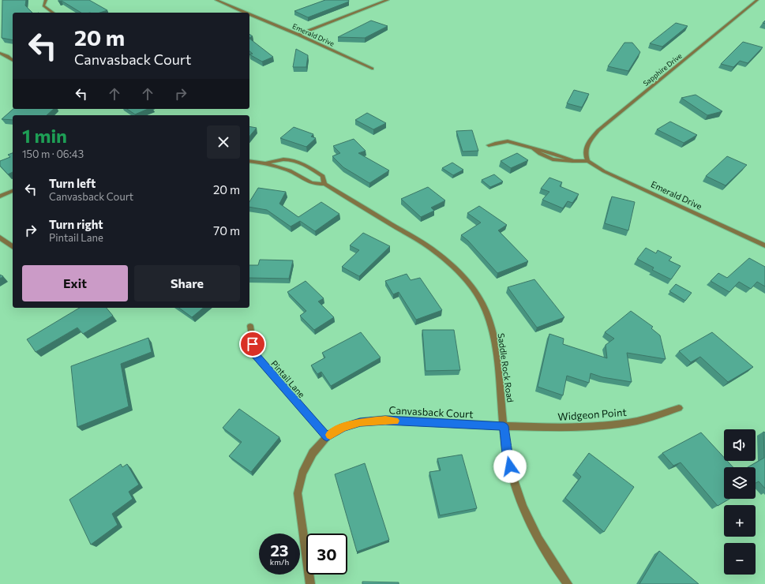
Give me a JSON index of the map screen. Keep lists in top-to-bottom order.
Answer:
{
  "streets": {
    "street": [
      "Emerald Drive",
      "Sapphire Drive",
      "Saddle Rock Road",
      "Pintail Lane",
      "Canvasback Court",
      "Widgeon Point"
    ]
  },
  "crossings": [
    ["Emerald Drive", "Sapphire Drive"],
    ["Saddle Rock Road", "Canvasback Court"],
    ["Saddle Rock Road", "Widgeon Point"],
    ["Pintail Lane", "Canvasback Court"],
    ["Canvasback Court", "Widgeon Point"]
  ],
  "page": {
    "turn": ["20 m", "Canvasback Court"],
    "heading": ["1 min", "150 m · 06:43"],
    "list": [
      {
        "name": "Turn left",
        "note": "Canvasback Court",
        "value": "20 m"
      },
      {
        "name": "Turn right",
        "note": "Pintail Lane",
        "value": "70 m"
      }
    ],
    "buttons": ["Exit", "Share"],
    "map_buttons": ["+", "−"],
    "speed": "23 km/h",
    "limit": "30"
  }
}
